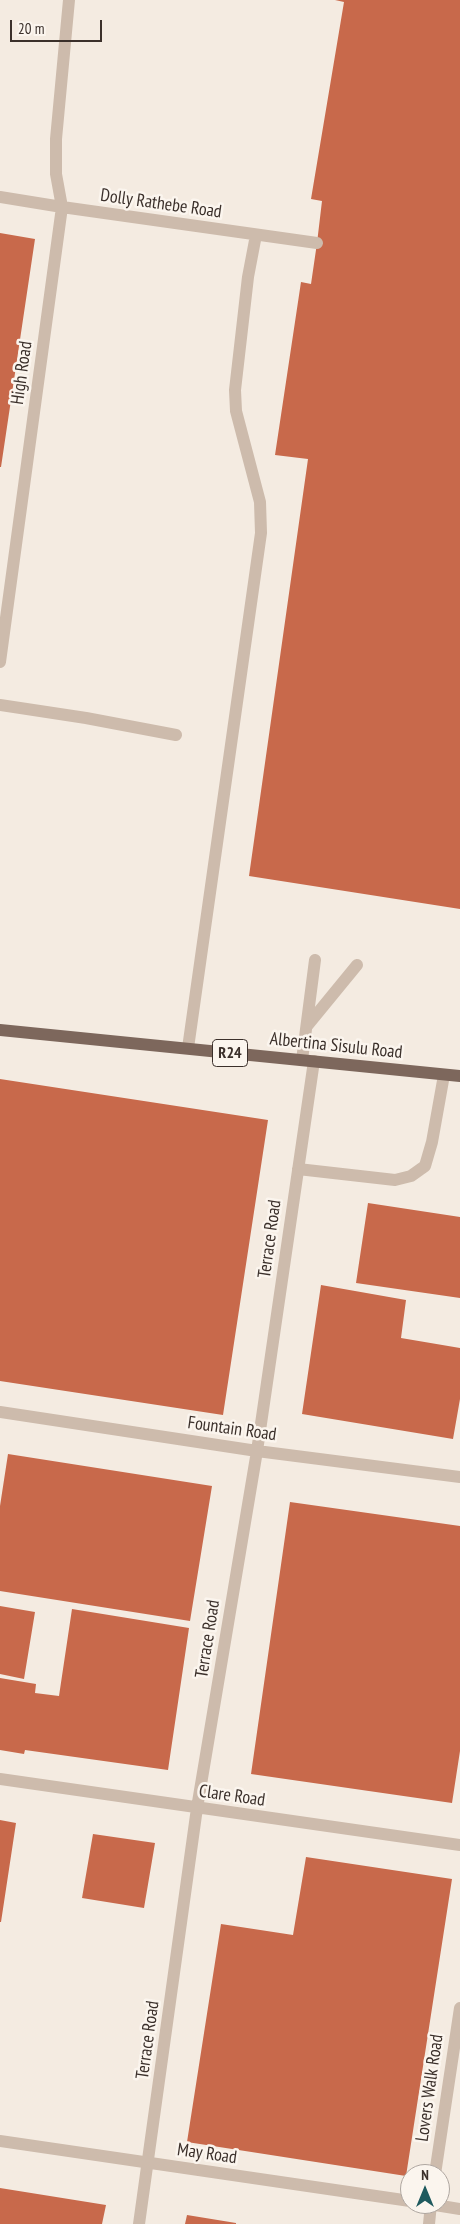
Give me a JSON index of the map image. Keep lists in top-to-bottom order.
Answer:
{
  "streets": {
    "main road": ["Albertina Sisulu Road", "R24"],
    "street": [
      "Dolly Rathebe Road",
      "High Road",
      "Terrace Road",
      "Fountain Road",
      "Clare Road",
      "Lovers Walk Road",
      "May Road"
    ]
  },
  "crossings": [
    ["Dolly Rathebe Road", "High Road"],
    ["Albertina Sisulu Road", "Terrace Road"],
    ["Terrace Road", "Fountain Road"],
    ["Terrace Road", "Clare Road"],
    ["Terrace Road", "May Road"]
  ],
  "scale_bar": "20 m",
  "north": "top"
}
